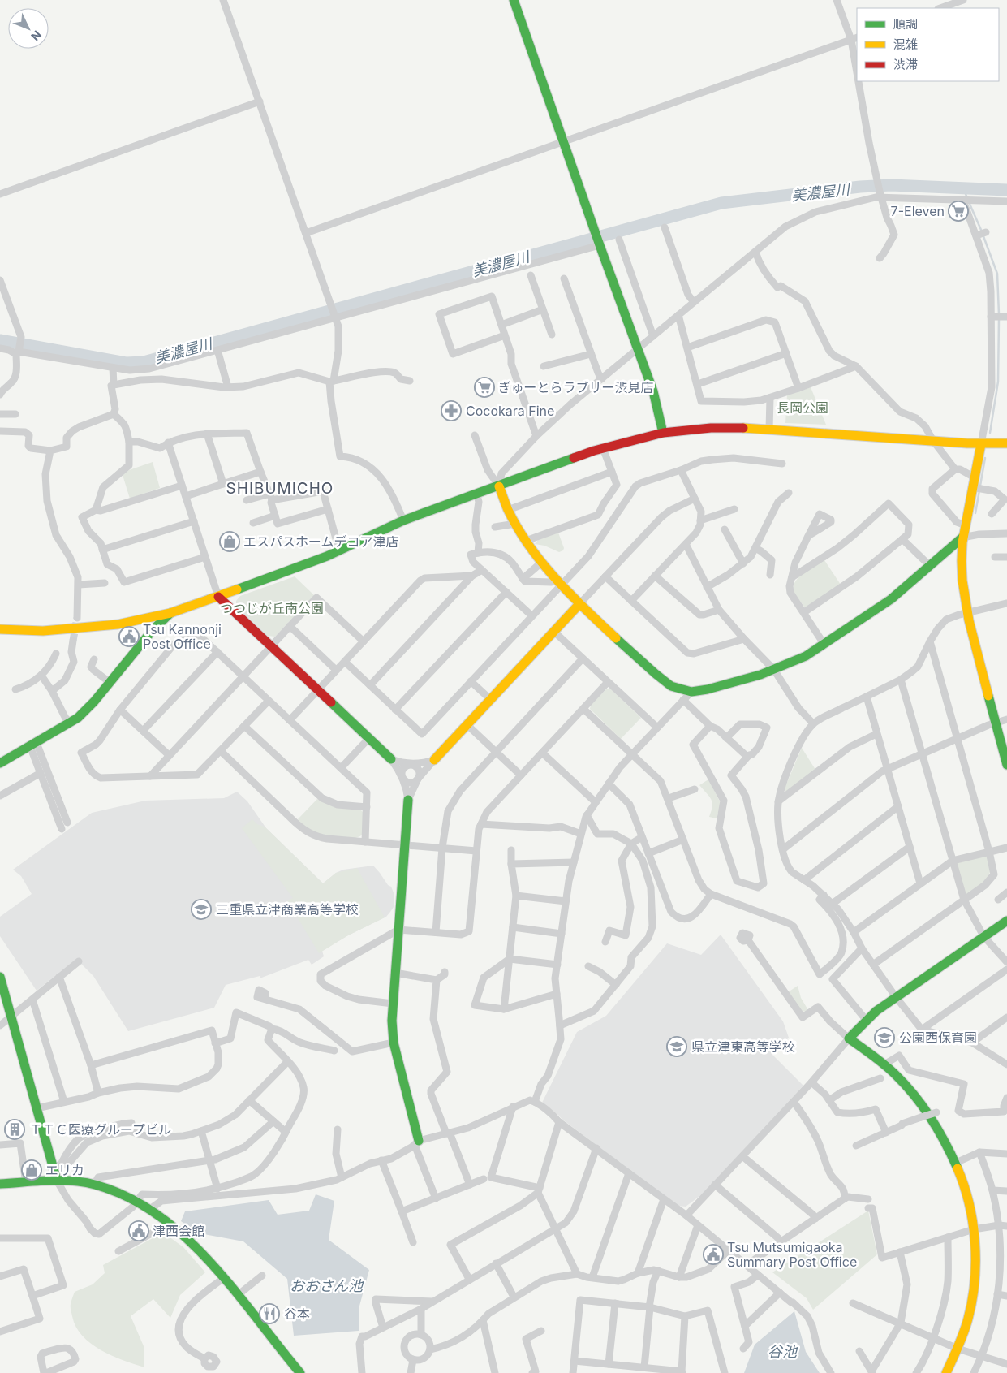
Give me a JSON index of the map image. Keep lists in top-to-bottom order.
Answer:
{
  "districts": ["SHIBUMICHO"],
  "water": ["美濃屋川", "おおさん池", "谷池"],
  "parks": ["長岡公園", "つつじが丘南公園"],
  "places": {
    "supermarket": ["7-Eleven", "ぎゅーとらラブリー渋見店"],
    "pharmacy": ["Cocokara Fine"],
    "shop": ["エスパスホームデコア津店", "エリカ"],
    "public building": ["Tsu Kannonji Post Office", "津西会館", "Tsu Mutsumigaoka Summary Post Office"],
    "school or university": ["三重県立津商業高等学校", "公園西保育園", "県立津東高等学校"],
    "building": ["ＴＴＣ医療グループビル"],
    "restaurant": ["谷本"]
  },
  "legend": ["順調", "混雑", "渋滞"],
  "north": "bottom right"
}
